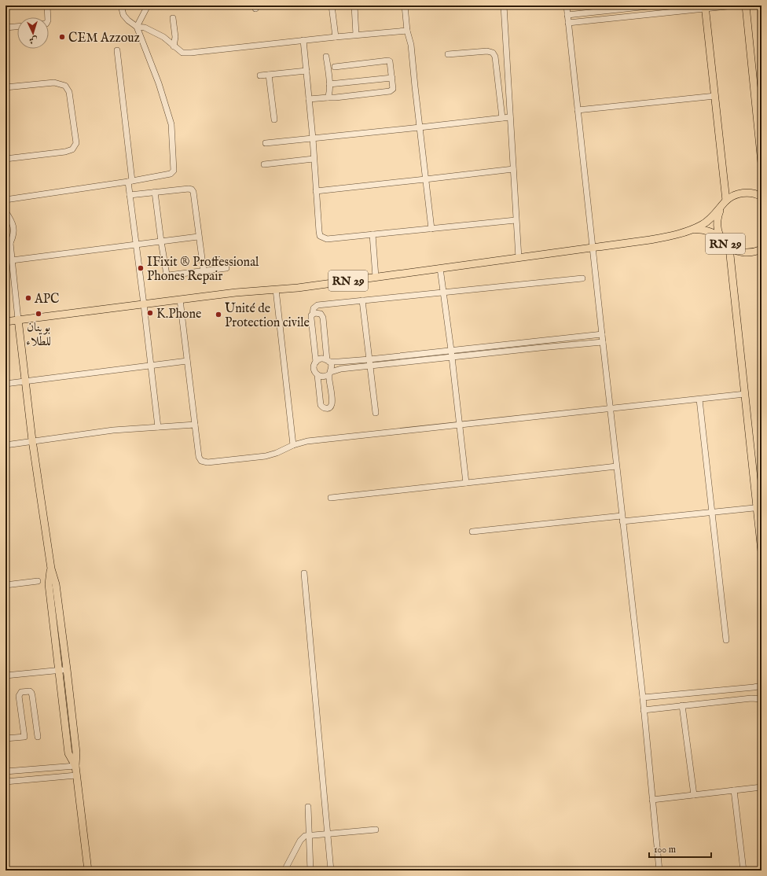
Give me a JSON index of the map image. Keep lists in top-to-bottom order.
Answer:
{
  "streets": {
    "main road": ["RN 29"]
  },
  "places": [
    "CEM Azzouz",
    "IFixit ® Proffessional Phones Repair",
    "APC",
    "K.Phone",
    "بوينان للطلاء",
    "Unité de Protection civile"
  ],
  "scale_bar": "100 m",
  "north": "bottom"
}
